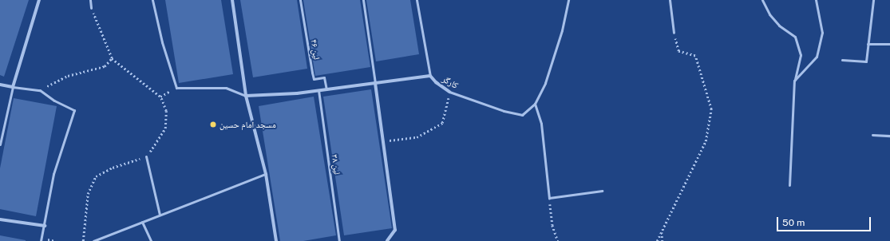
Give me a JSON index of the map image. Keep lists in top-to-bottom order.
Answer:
{
  "streets": {
    "street": ["کارگر"],
    "lane": ["لین ۴۶", "لین ۳۸"]
  },
  "crossings": [
    ["لین ۴۶", "کارگر"],
    ["کارگر", "لین ۳۸"]
  ],
  "places": ["مسجد امام حسین"],
  "scale_bar": "50 m"
}
